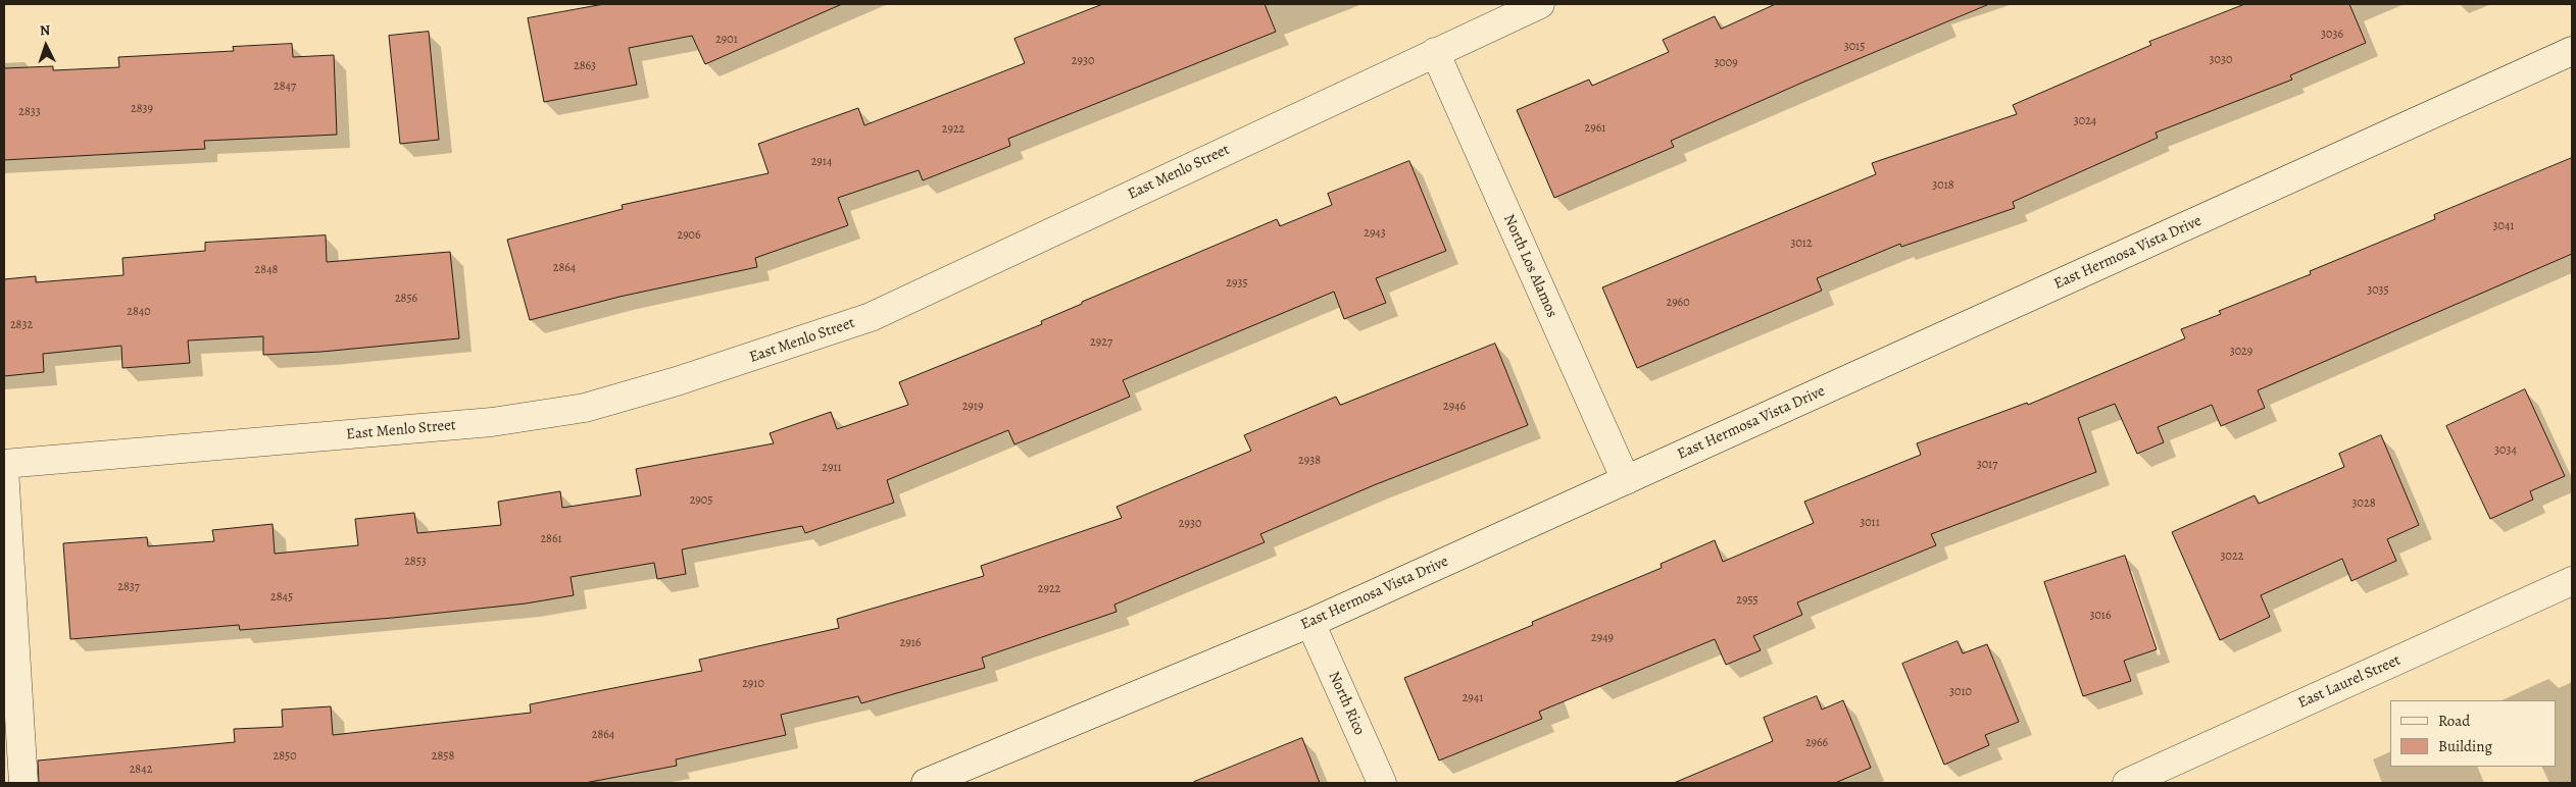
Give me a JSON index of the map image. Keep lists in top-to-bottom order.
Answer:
{
  "streets": {
    "street": [
      "East Menlo Street",
      "East Hermosa Vista Drive",
      "North Los Alamos",
      "East Laurel Street",
      "North Rico"
    ]
  },
  "crossings": [
    ["East Menlo Street", "North Los Alamos"],
    ["East Hermosa Vista Drive", "North Los Alamos"],
    ["East Hermosa Vista Drive", "North Rico"]
  ],
  "house_numbers": [
    "3036",
    "2901",
    "3015",
    "3030",
    "2930",
    "3009",
    "2863",
    "2847",
    "2839",
    "2833",
    "3024",
    "2961",
    "2922",
    "2914",
    "3018",
    "3041",
    "2943",
    "2906",
    "3012",
    "2864",
    "2848",
    "2935",
    "3035",
    "2856",
    "2960",
    "2840",
    "2832",
    "2927",
    "3029",
    "2919",
    "2946",
    "3034",
    "2938",
    "3017",
    "2911",
    "2905",
    "3028",
    "3011",
    "2930",
    "2861",
    "3022",
    "2853",
    "2837",
    "2922",
    "2845",
    "2955",
    "3016",
    "2949",
    "2916",
    "2910",
    "3010",
    "2941",
    "2864",
    "2966",
    "2850",
    "2858",
    "2842"
  ],
  "legend": ["Road", "Building"],
  "north": "top"
}
